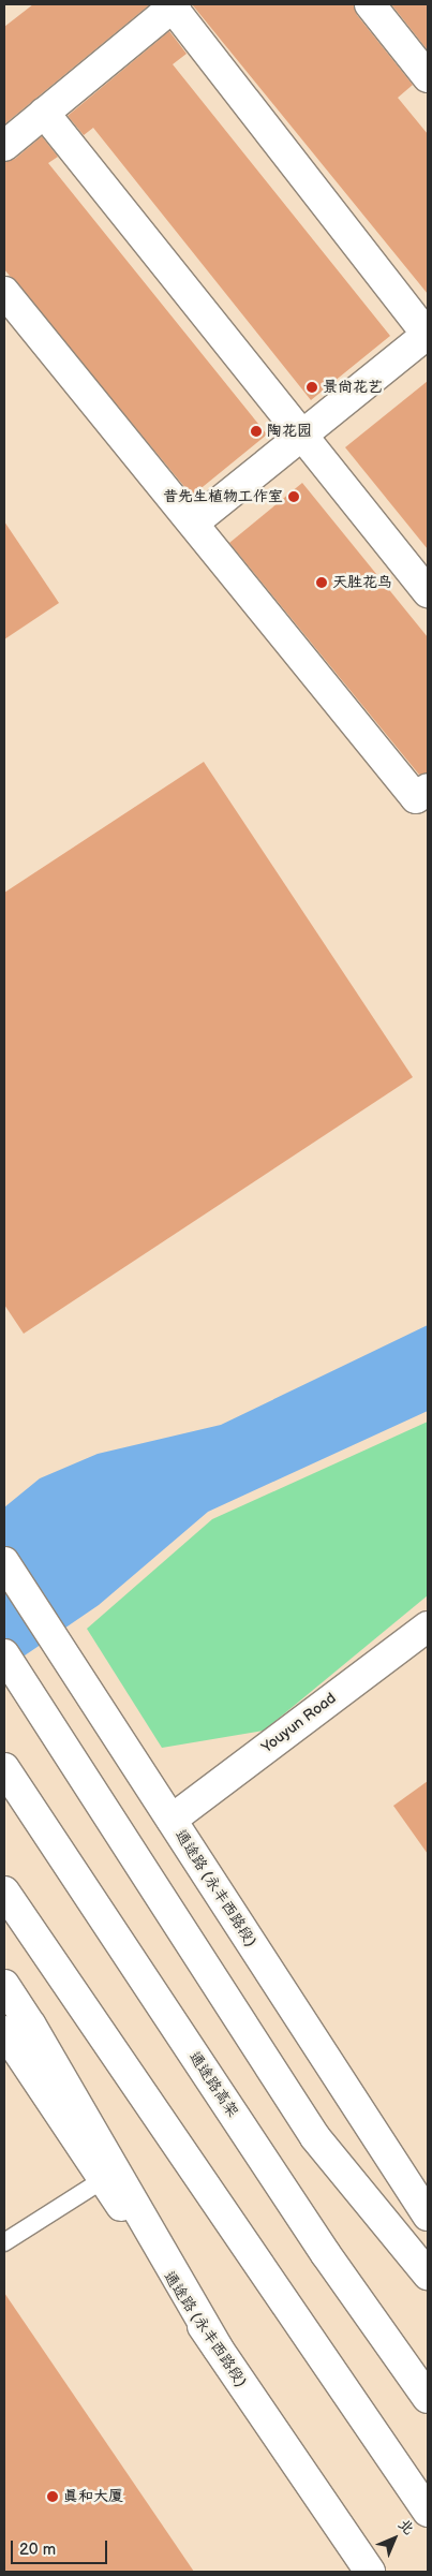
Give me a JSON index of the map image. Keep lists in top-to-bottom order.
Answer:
{
  "streets": {
    "main road": ["Youyun Road", "通途路 (永丰西路段)", "通途路高架"]
  },
  "crossings": [
    ["Youyun Road", "通途路 (永丰西路段)"]
  ],
  "places": [
    "景尚花艺",
    "陶花园",
    "昔先生植物工作室",
    "天胜花鸟",
    "真和大厦"
  ],
  "scale_bar": "20 m",
  "north": "top right"
}
